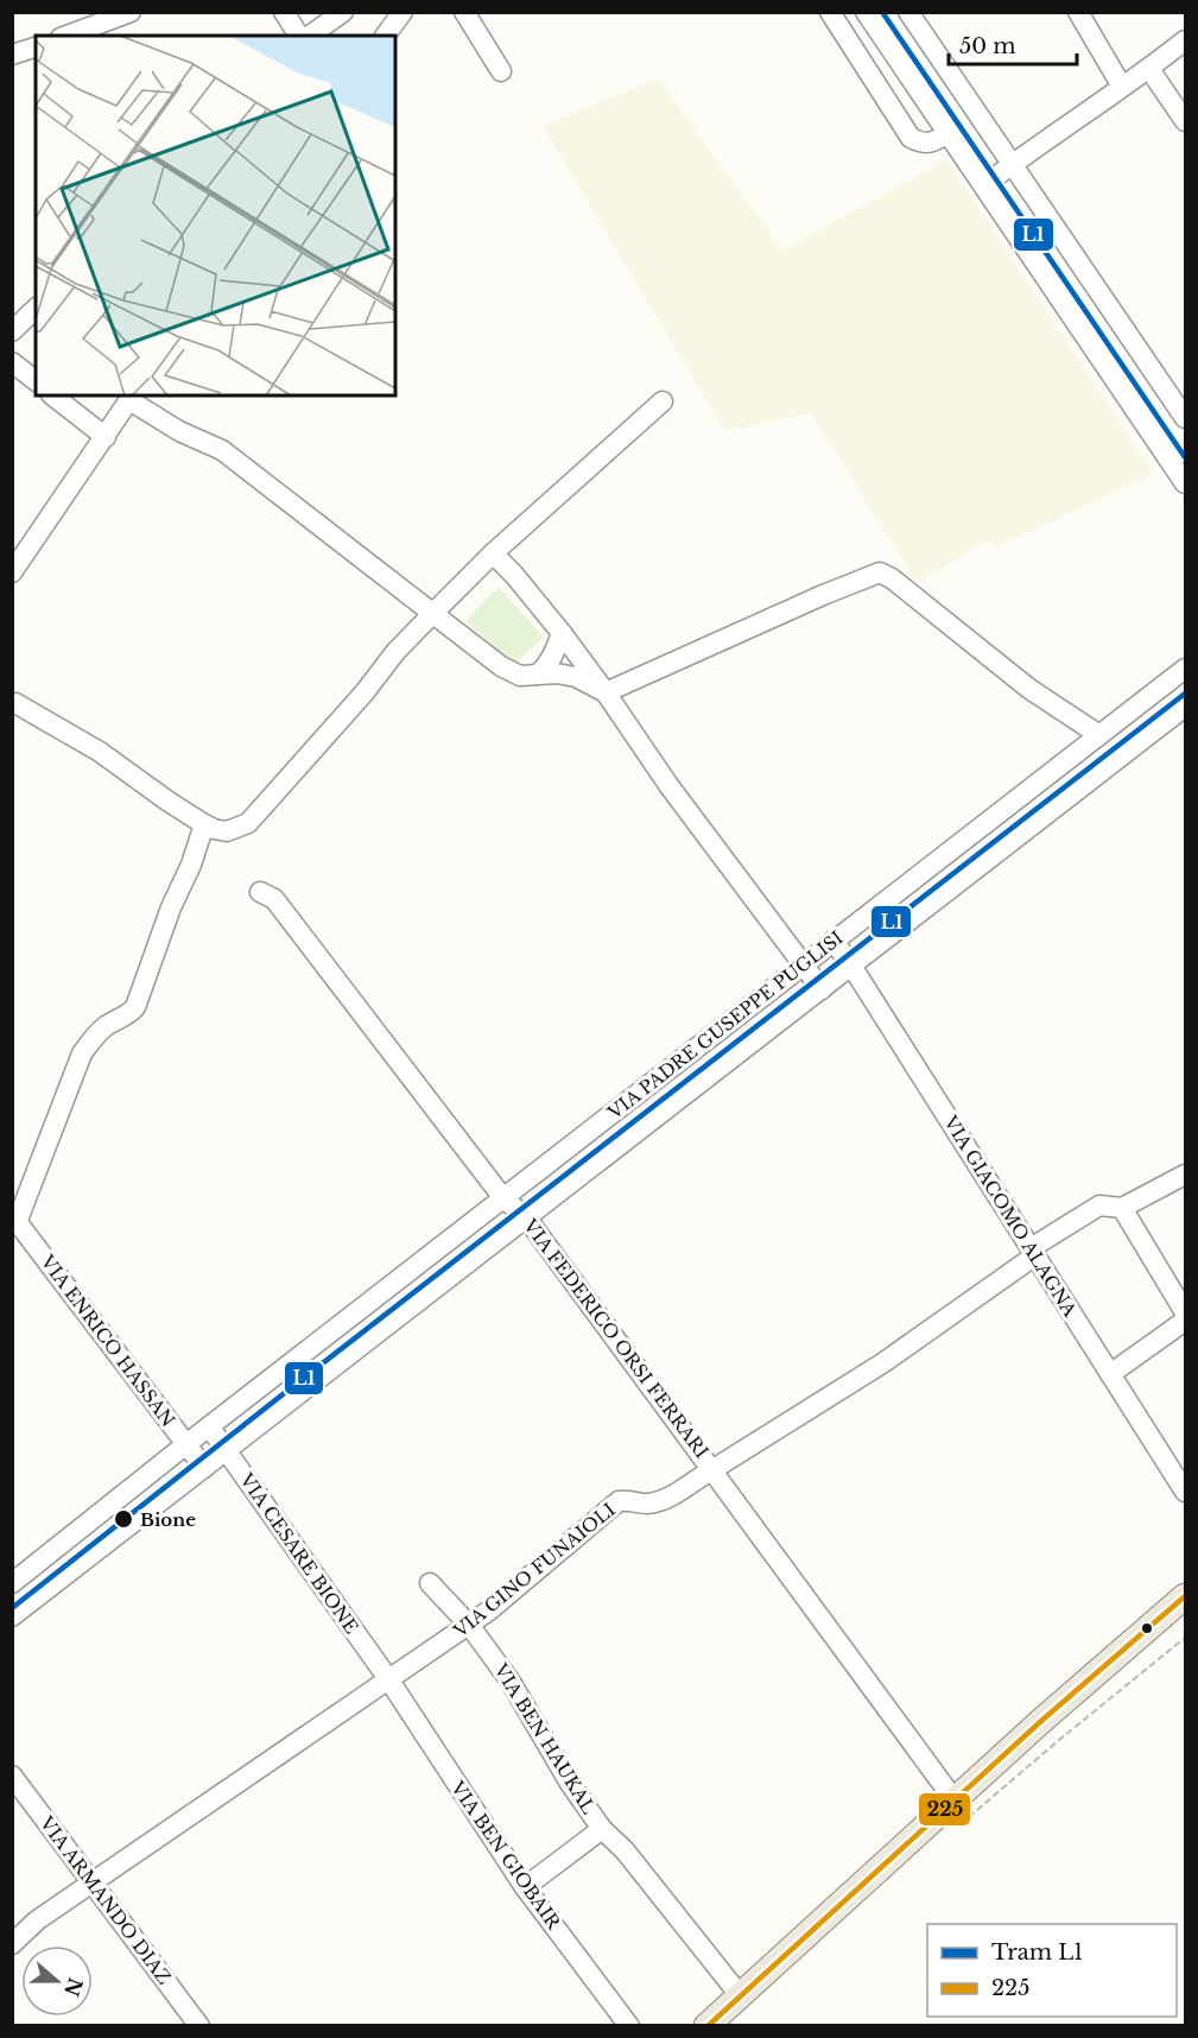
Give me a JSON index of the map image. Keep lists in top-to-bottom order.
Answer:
{
  "streets": {
    "street": [
      "VIA PADRE GUSEPPE PUGLISI",
      "VIA GIACOMO ALAGNA",
      "VIA FEDERICO ORSI FERRARI",
      "VIA ENRICO HASSAN",
      "VIA CESARE BIONE",
      "VIA GINO FUNAIOLI",
      "VIA BEN HAUKAL",
      "VIA BEN GIOBAIR",
      "VIA ARMANDO DIAZ"
    ]
  },
  "crossings": [
    ["VIA PADRE GUSEPPE PUGLISI", "VIA GIACOMO ALAGNA"],
    ["VIA PADRE GUSEPPE PUGLISI", "VIA FEDERICO ORSI FERRARI"],
    ["VIA PADRE GUSEPPE PUGLISI", "VIA ENRICO HASSAN"],
    ["VIA PADRE GUSEPPE PUGLISI", "VIA CESARE BIONE"],
    ["VIA GIACOMO ALAGNA", "VIA GINO FUNAIOLI"],
    ["VIA FEDERICO ORSI FERRARI", "VIA GINO FUNAIOLI"],
    ["VIA CESARE BIONE", "VIA GINO FUNAIOLI"],
    ["VIA CESARE BIONE", "VIA BEN GIOBAIR"],
    ["VIA GINO FUNAIOLI", "VIA BEN HAUKAL"],
    ["VIA GINO FUNAIOLI", "VIA BEN GIOBAIR"],
    ["VIA GINO FUNAIOLI", "VIA ARMANDO DIAZ"]
  ],
  "places": ["Bione"],
  "lines": ["tram line L1", "transit line 225"],
  "legend": ["Tram L1", "225"],
  "scale_bar": "50 m",
  "north": "right"
}
